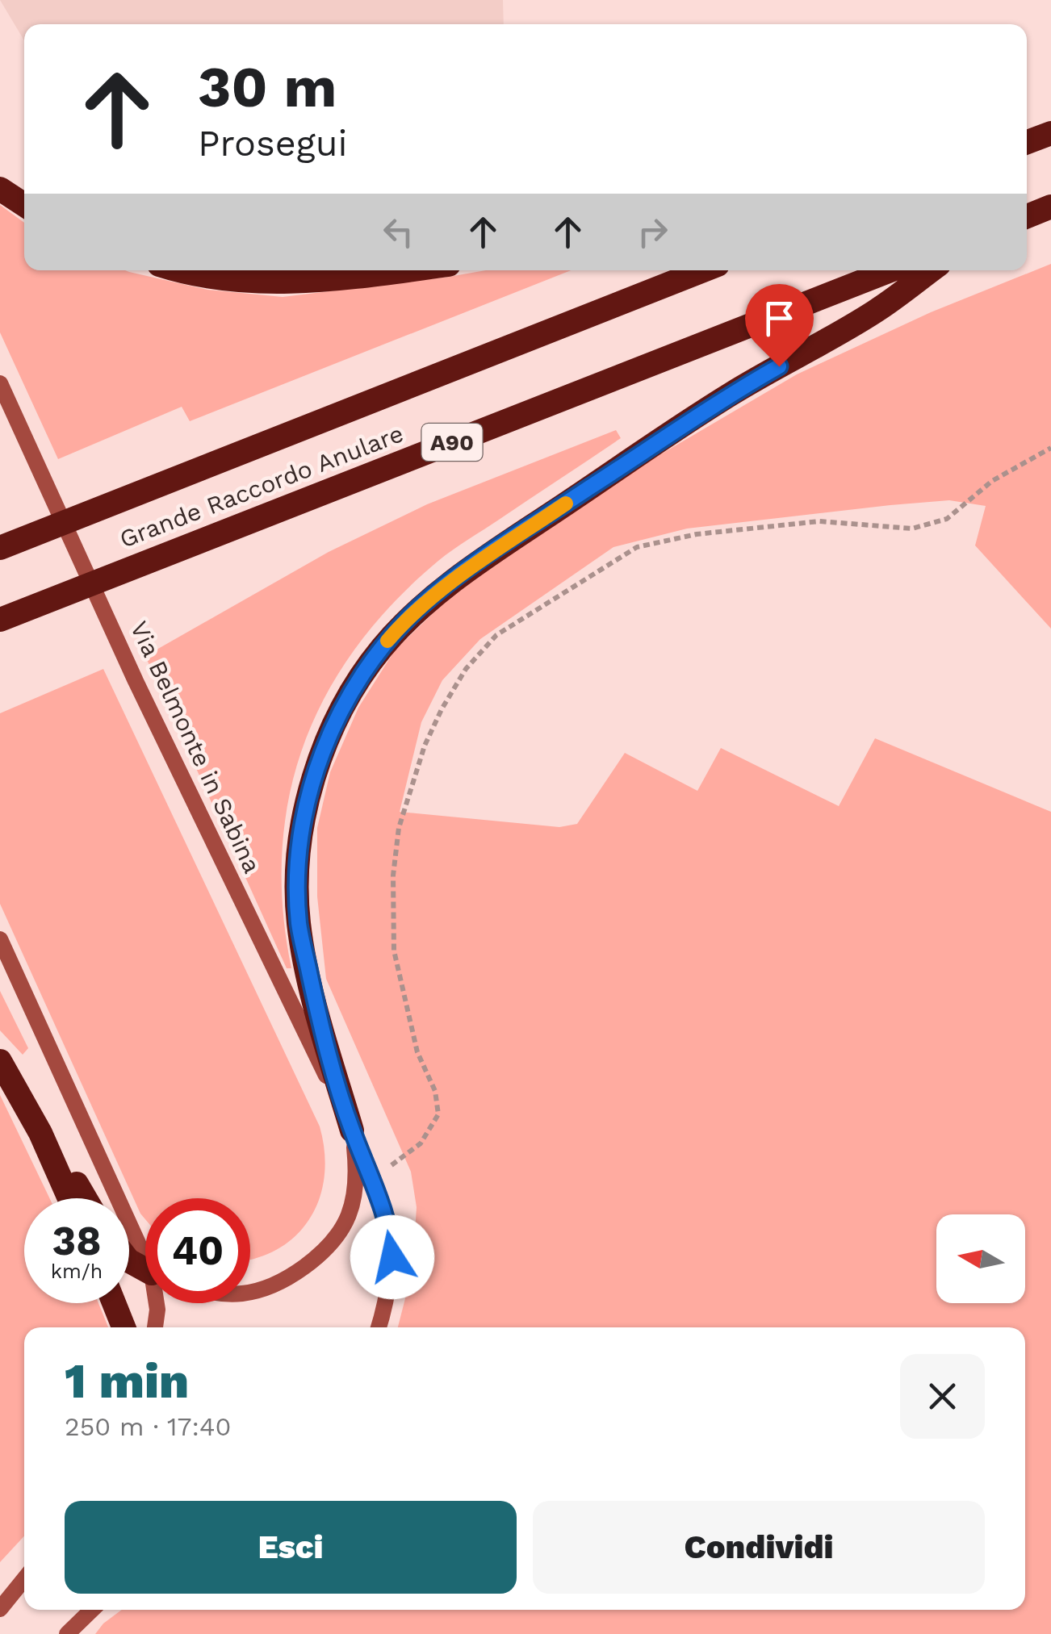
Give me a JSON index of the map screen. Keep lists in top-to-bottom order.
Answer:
{
  "streets": {
    "highway": ["A90", "Grande Raccordo Anulare"],
    "main road": ["Via Belmonte in Sabina"]
  },
  "north": "left",
  "page": {
    "turn": ["30 m", "Prosegui"],
    "speed": "38 km/h",
    "limit": "40",
    "heading": ["1 min", "250 m · 17:40"],
    "buttons": ["Esci", "Condividi"]
  }
}
